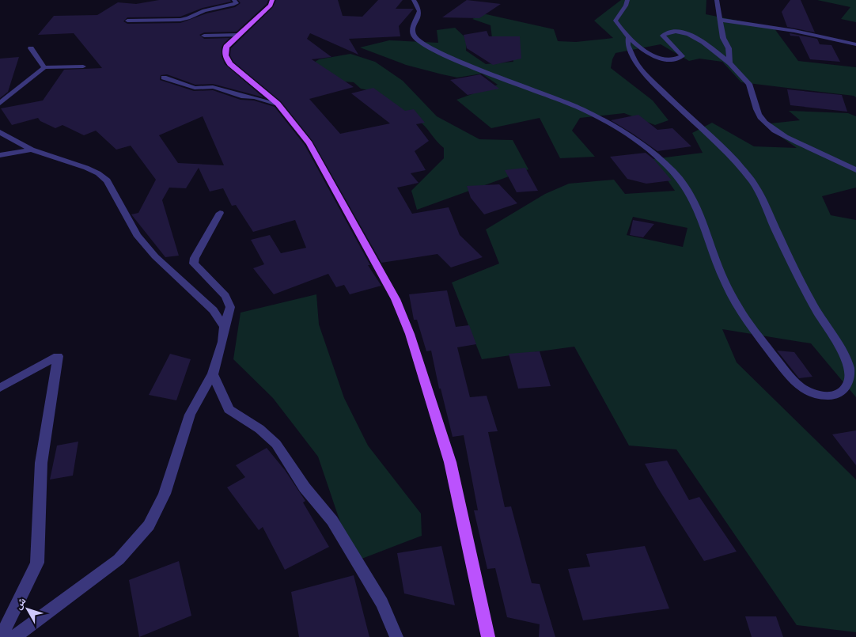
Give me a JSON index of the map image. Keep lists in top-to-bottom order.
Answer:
{
  "north": "top left"
}
